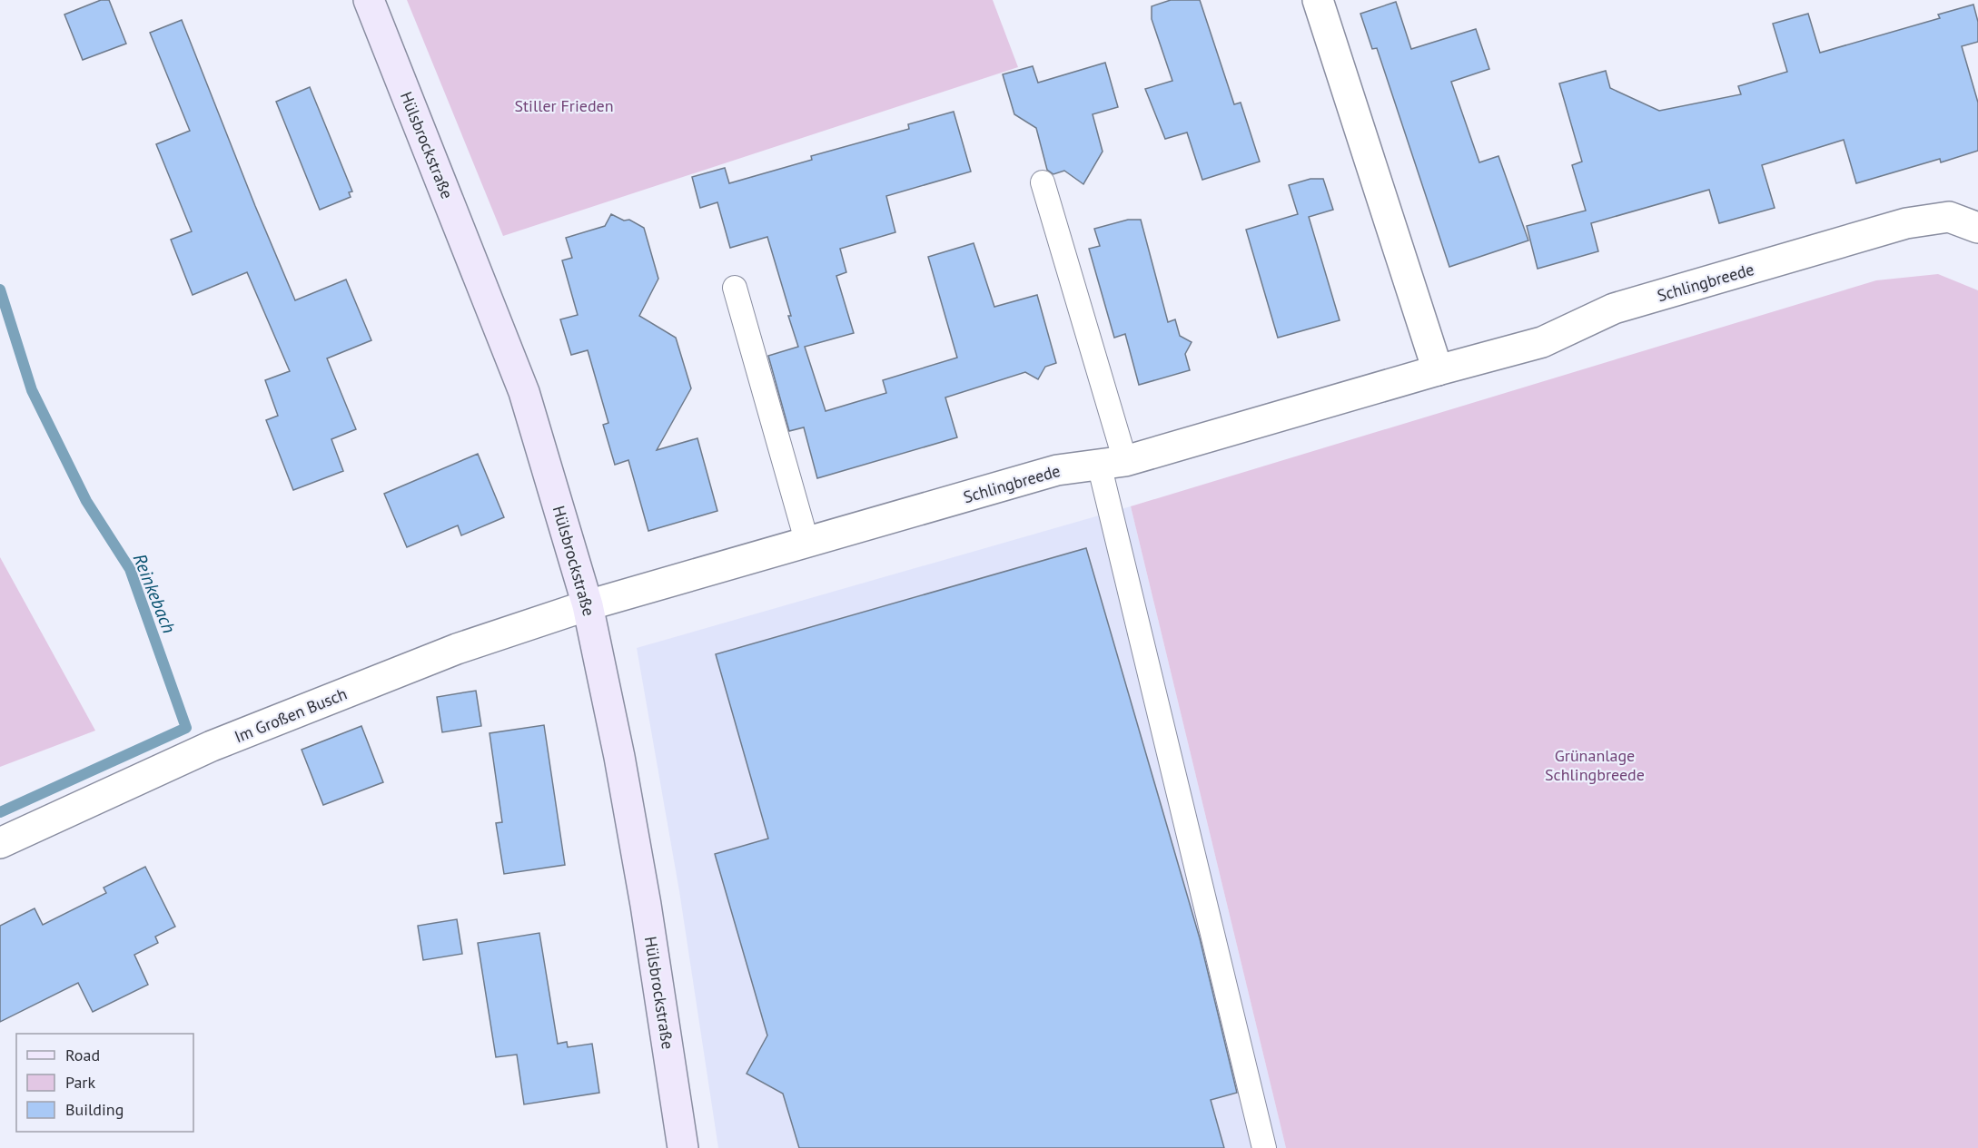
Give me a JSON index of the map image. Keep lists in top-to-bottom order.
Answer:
{
  "streets": {
    "street": ["Hülsbrockstraße", "Schlingbreede", "Im Großen Busch"]
  },
  "crossings": [
    ["Hülsbrockstraße", "Schlingbreede"],
    ["Hülsbrockstraße", "Im Großen Busch"],
    ["Schlingbreede", "Im Großen Busch"]
  ],
  "water": ["Reinkebach"],
  "parks": ["Stiller Frieden", "Grünanlage Schlingbreede"],
  "legend": ["Road", "Park", "Building"]
}
